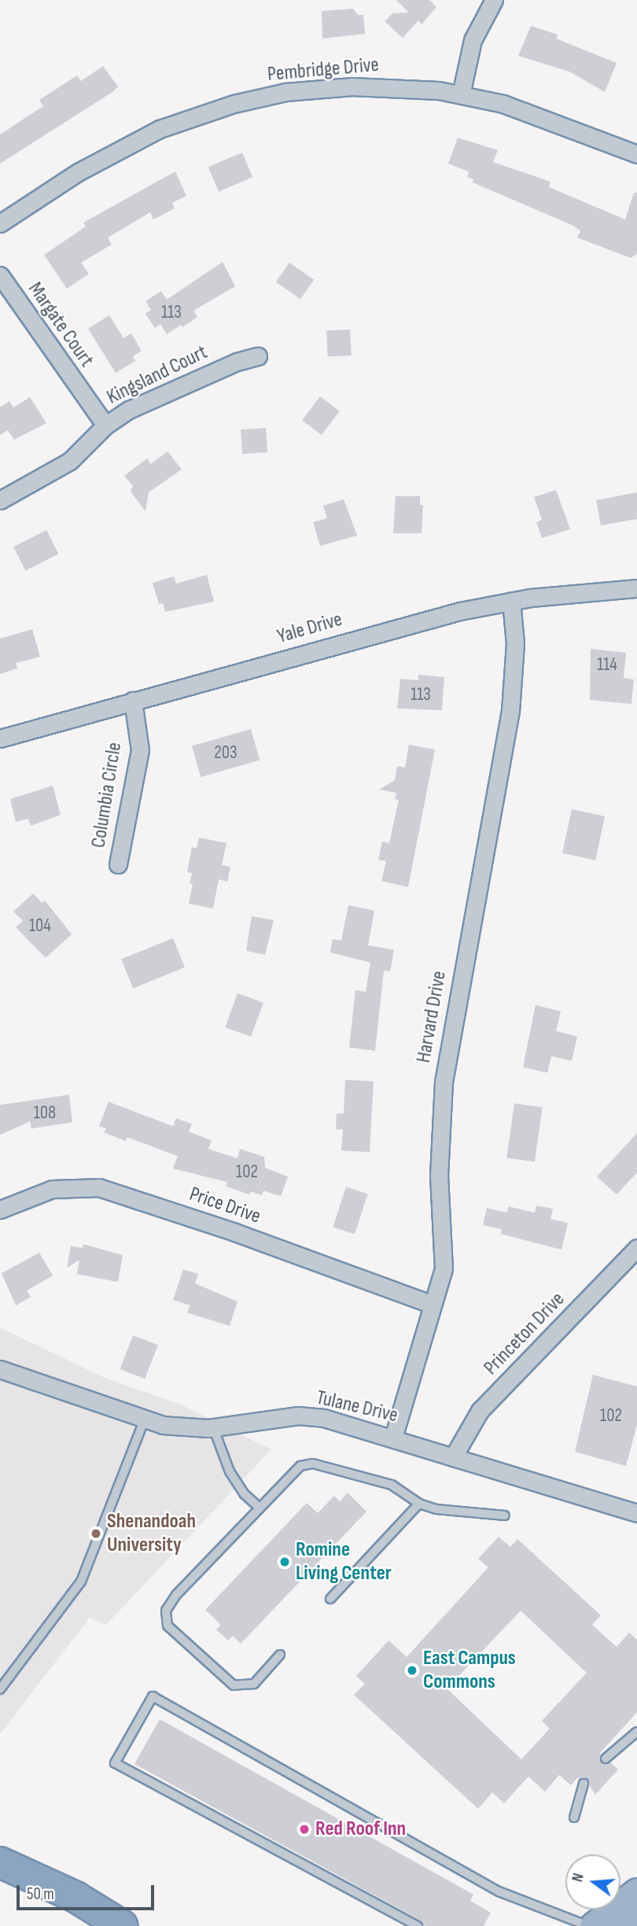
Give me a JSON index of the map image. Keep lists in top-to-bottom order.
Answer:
{
  "streets": {
    "street": [
      "Pembridge Drive",
      "Margate Court",
      "Kingsland Court",
      "Yale Drive",
      "Columbia Circle",
      "Harvard Drive",
      "Price Drive",
      "Princeton Drive",
      "Tulane Drive"
    ]
  },
  "crossings": [
    ["Margate Court", "Kingsland Court"],
    ["Yale Drive", "Columbia Circle"],
    ["Yale Drive", "Harvard Drive"],
    ["Harvard Drive", "Price Drive"],
    ["Harvard Drive", "Tulane Drive"],
    ["Princeton Drive", "Tulane Drive"]
  ],
  "places": [
    "Shenandoah University",
    "Romine Living Center",
    "East Campus Commons",
    "Red Roof Inn"
  ],
  "house_numbers": [
    "113",
    "114",
    "113",
    "203",
    "104",
    "108",
    "102",
    "102"
  ],
  "scale_bar": "50 m",
  "north": "left"
}
